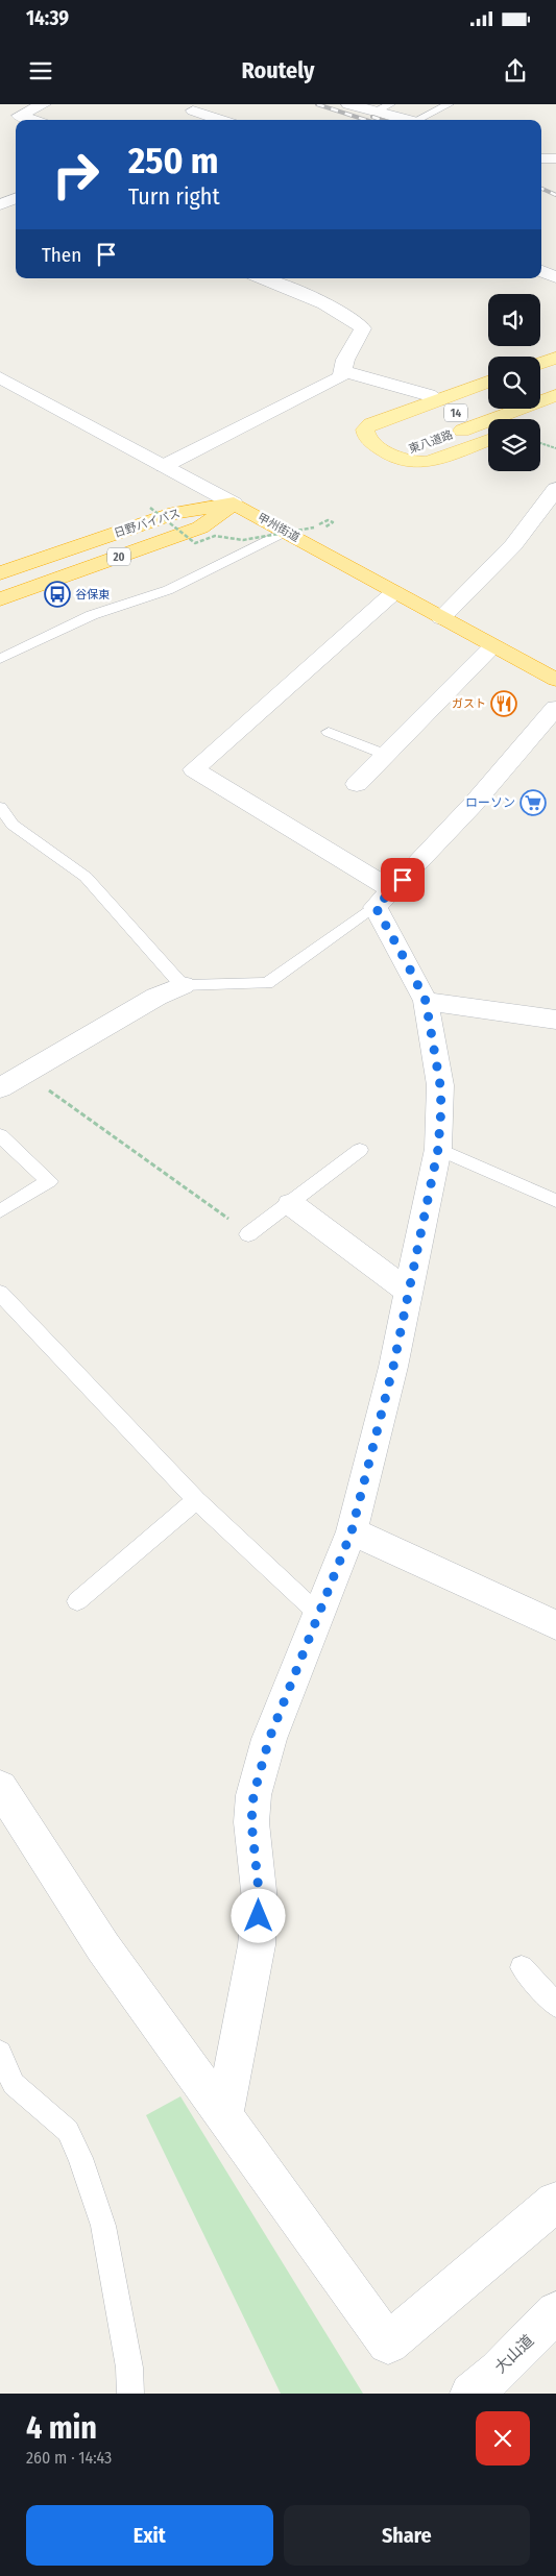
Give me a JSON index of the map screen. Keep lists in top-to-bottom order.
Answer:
{
  "streets": {
    "highway": ["日野バイパス", "甲州街道", "20"],
    "main road": ["14", "東八道路"],
    "street": ["大山道"]
  },
  "crossings": [
    ["日野バイパス", "甲州街道"]
  ],
  "places": {
    "bus stop": ["谷保東"],
    "restaurant": ["ガスト"],
    "supermarket": ["ローソン"]
  },
  "page": {
    "status": "14:39",
    "header": "Routely",
    "turn": ["250 m", "Turn right"],
    "then": "Then",
    "heading": ["4 min", "260 m · 14:43"],
    "buttons": ["Exit", "Share"]
  }
}
